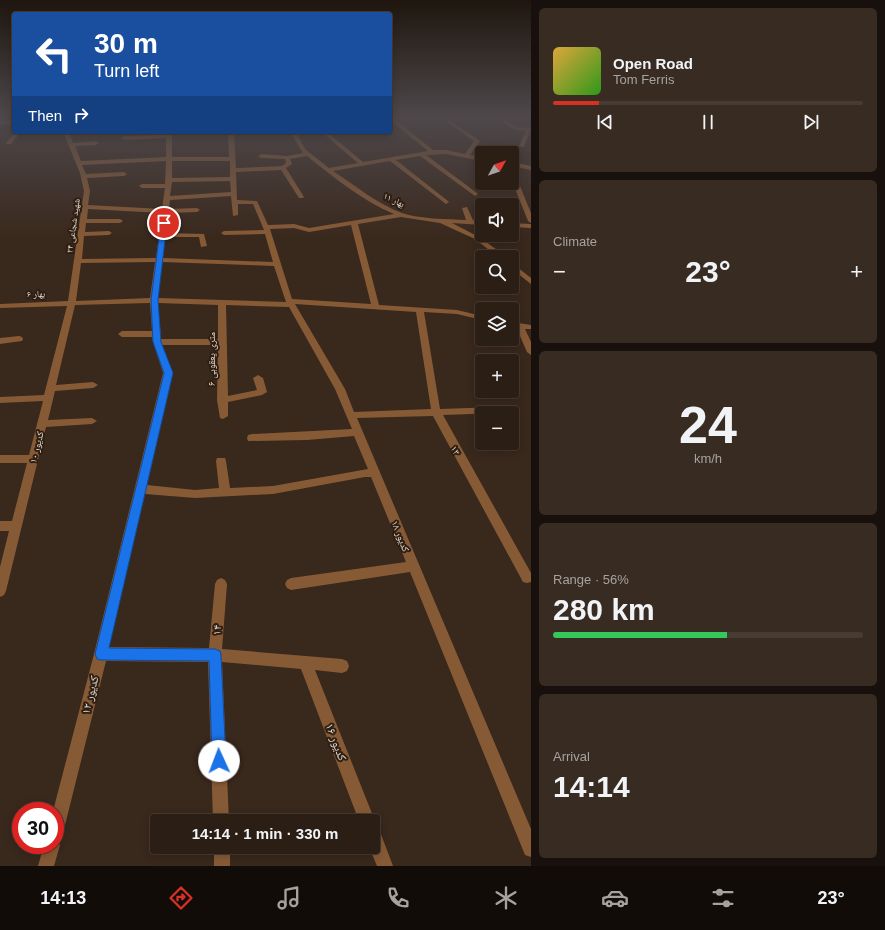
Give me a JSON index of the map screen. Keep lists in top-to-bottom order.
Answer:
{
  "streets": {
    "street": [
      "بهار ۱۱",
      "شهید شجاعی ۲۴",
      "بهار ۶",
      "۶ متری یعقوبی",
      "کدیور ۱۰",
      "۱۳",
      "کدیور ۱۸",
      "۱۴",
      "کدیور ۱۲",
      "کدیور ۱۶"
    ]
  },
  "crossings": [
    ["شهید شجاعی ۲۴", "بهار ۶"],
    ["شهید شجاعی ۲۴", "کدیور ۱۰"],
    ["بهار ۶", "۶ متری یعقوبی"],
    ["بهار ۶", "کدیور ۱۰"],
    ["بهار ۶", "۱۳"],
    ["بهار ۶", "کدیور ۱۸"],
    ["بهار ۶", "کدیور ۱۲"]
  ],
  "north": "top right",
  "page": {
    "turn": ["30 m", "Turn left"],
    "song": ["Open Road", "Tom Ferris"],
    "then": "Then",
    "map_buttons": ["+", "−"],
    "tile": [
      "Climate",
      ["24", "km/h"],
      ["Range · 56%", "280 km"],
      ["Arrival", "14:14"]
    ],
    "heat": ["−", "23°", "+"],
    "limit": "30",
    "trip": "14:14 · 1 min · 330 m",
    "tabs": ["14:13", "23°"]
  }
}
